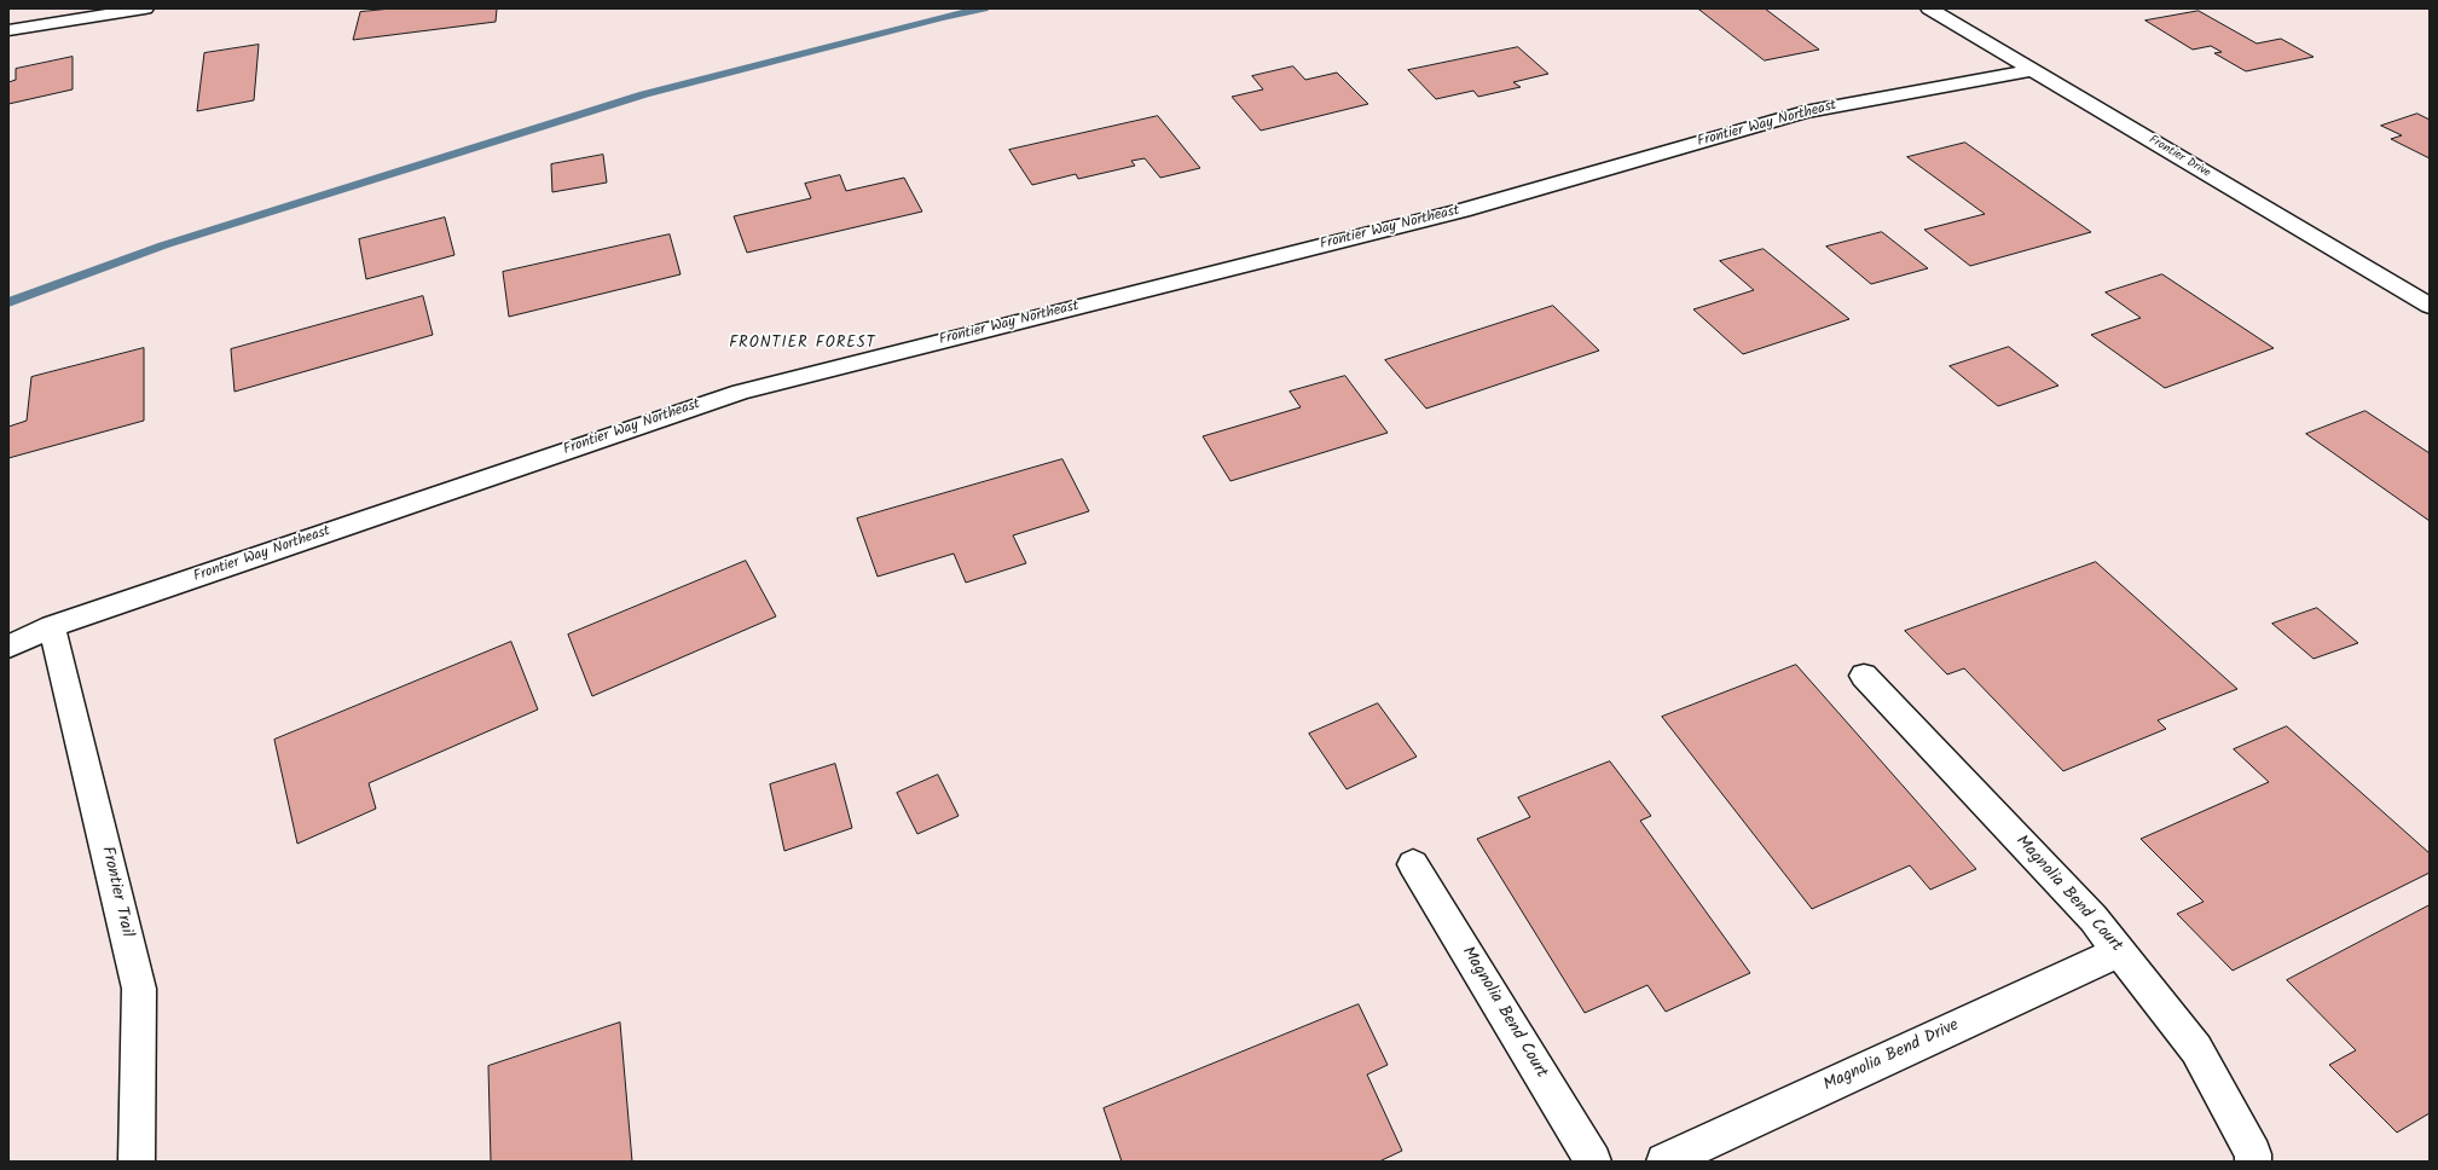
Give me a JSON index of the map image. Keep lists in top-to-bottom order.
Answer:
{
  "streets": {
    "street": [
      "Frontier Way Northeast",
      "Frontier Drive",
      "Frontier Trail",
      "Magnolia Bend Court",
      "Magnolia Bend Drive"
    ]
  },
  "crossings": [
    ["Frontier Way Northeast", "Frontier Drive"],
    ["Frontier Way Northeast", "Frontier Trail"],
    ["Magnolia Bend Court", "Magnolia Bend Drive"]
  ],
  "districts": ["FRONTIER FOREST"]
}
